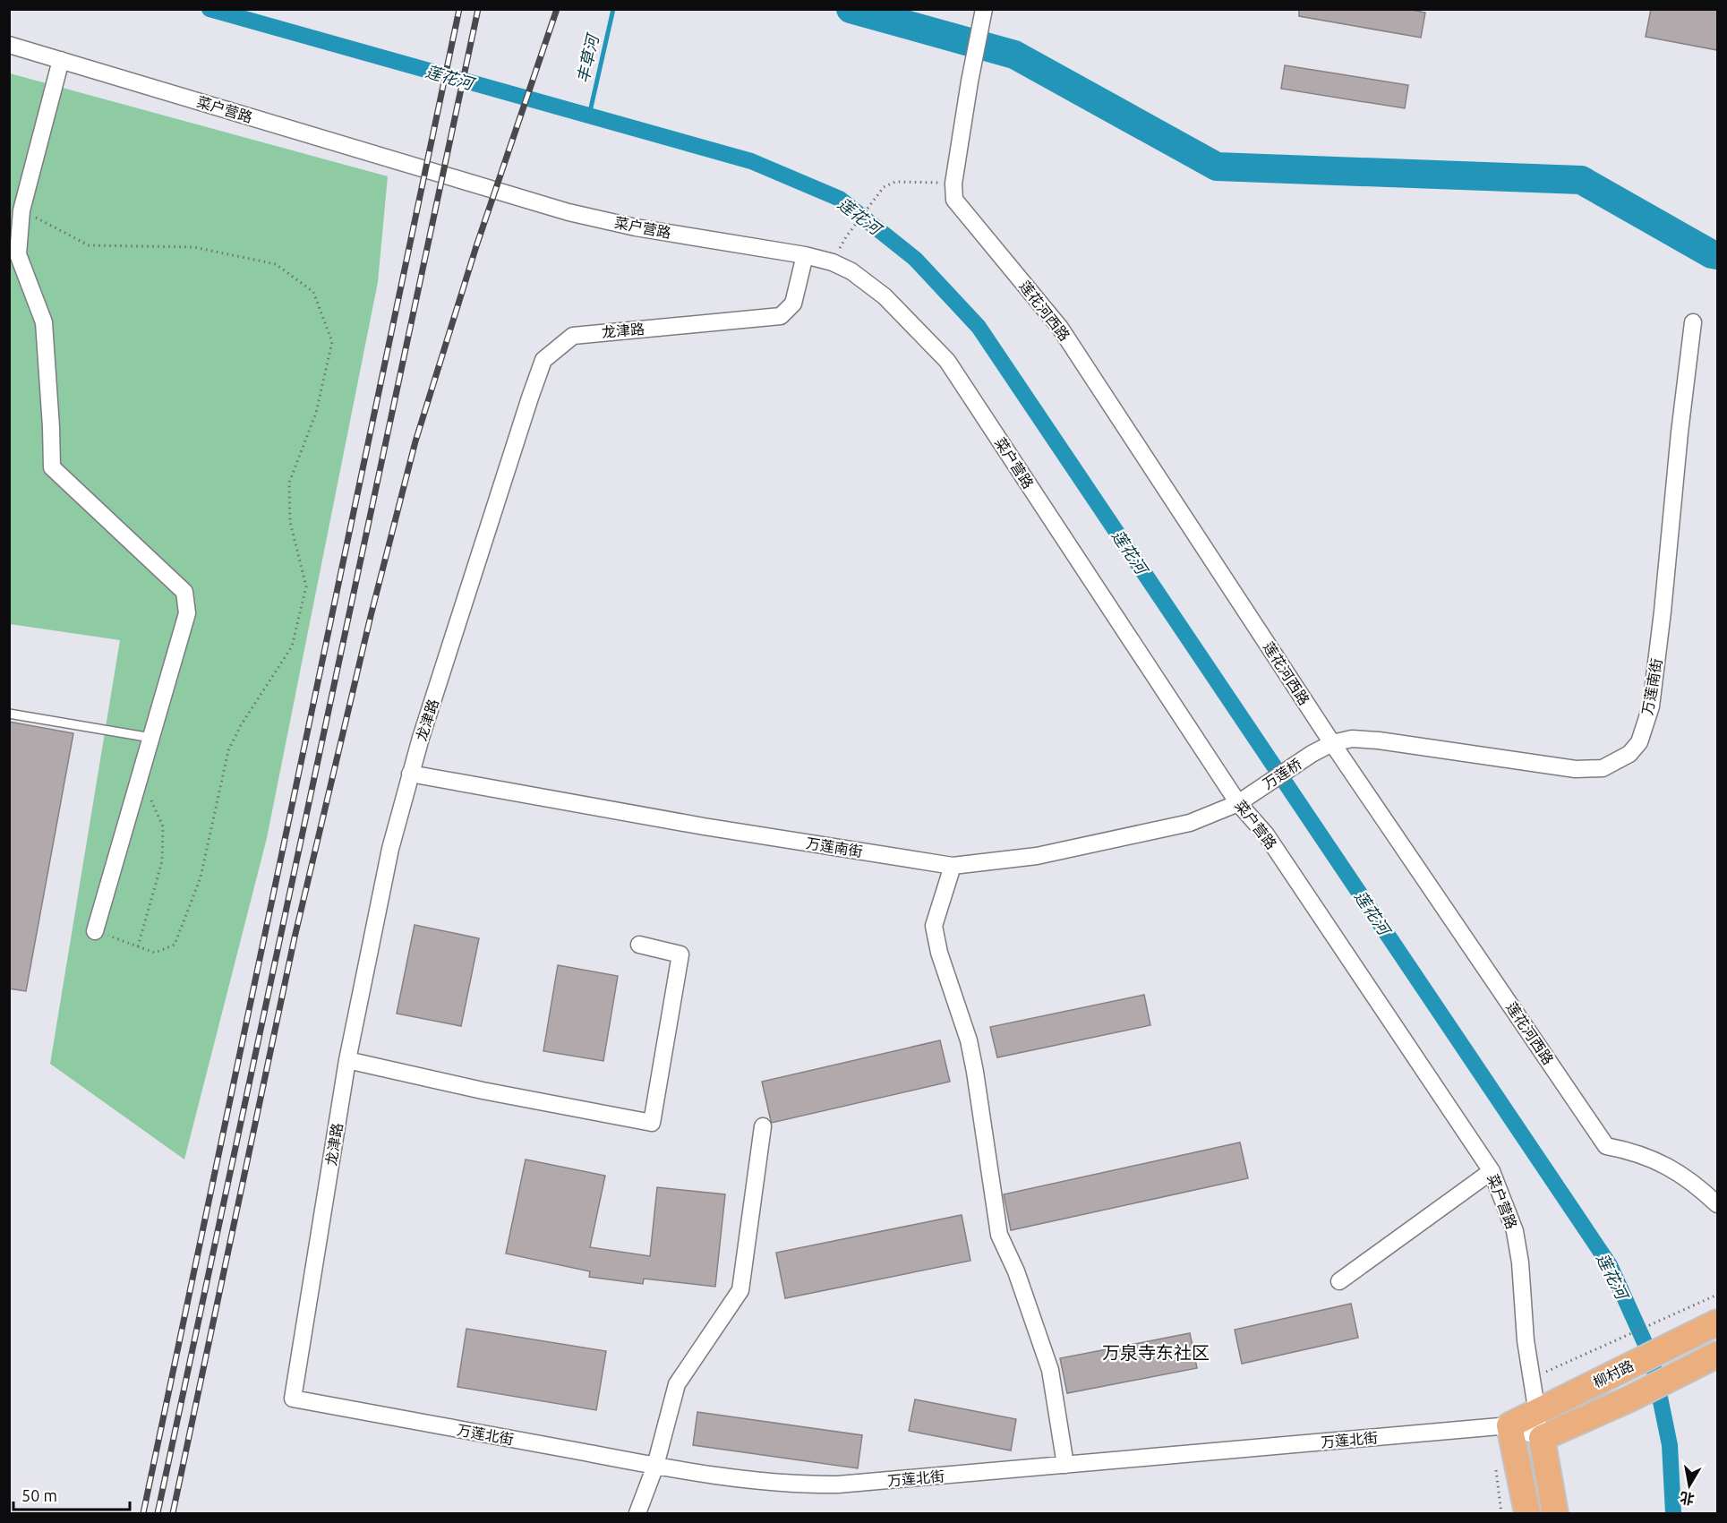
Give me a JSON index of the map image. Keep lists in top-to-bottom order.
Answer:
{
  "streets": {
    "main road": ["柳村路"],
    "street": [
      "菜户营路",
      "莲花河西路",
      "龙津路",
      "万莲南街",
      "万莲桥",
      "万莲北街"
    ]
  },
  "crossings": [
    ["菜户营路", "龙津路"],
    ["菜户营路", "万莲南街"],
    ["菜户营路", "柳村路"],
    ["菜户营路", "万莲北街"],
    ["莲花河西路", "万莲南街"],
    ["龙津路", "万莲南街"],
    ["龙津路", "万莲北街"],
    ["万莲南街", "万莲桥"],
    ["柳村路", "万莲北街"]
  ],
  "districts": ["万泉寺东社区"],
  "water": ["丰草河", "莲花河"],
  "scale_bar": "50 m",
  "north": "bottom"
}
